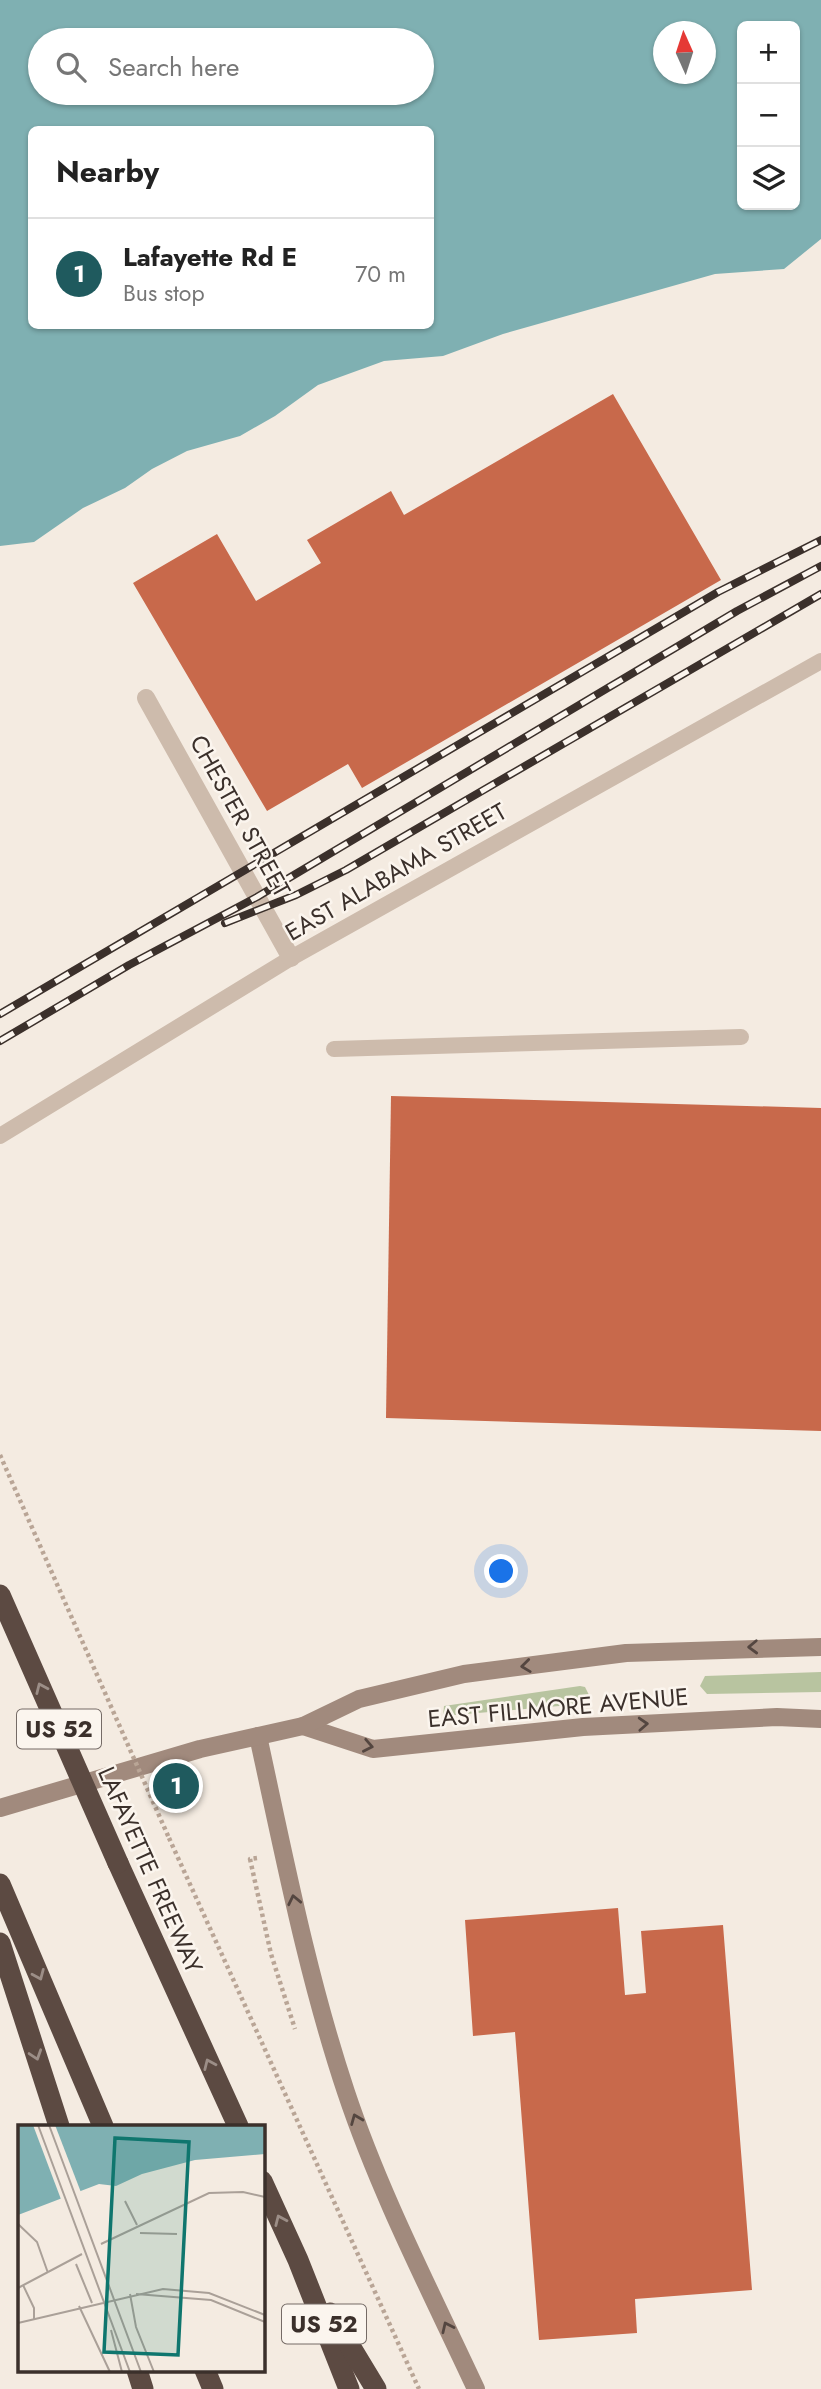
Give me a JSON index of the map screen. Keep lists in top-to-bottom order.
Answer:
{
  "streets": {
    "highway": ["US 52", "LAFAYETTE FREEWAY"],
    "street": ["CHESTER STREET", "EAST FILLMORE AVENUE"],
    "lane": ["EAST ALABAMA STREET"]
  },
  "crossings": [
    ["CHESTER STREET", "EAST ALABAMA STREET"]
  ],
  "north": "top",
  "page": {
    "map_buttons": ["+", "−"],
    "search": "Search here",
    "heading": "Nearby",
    "list": [
      {
        "mark": "1",
        "name": "Lafayette Rd E",
        "note": "Bus stop",
        "value": "70 m"
      }
    ],
    "pins": "1"
  }
}
